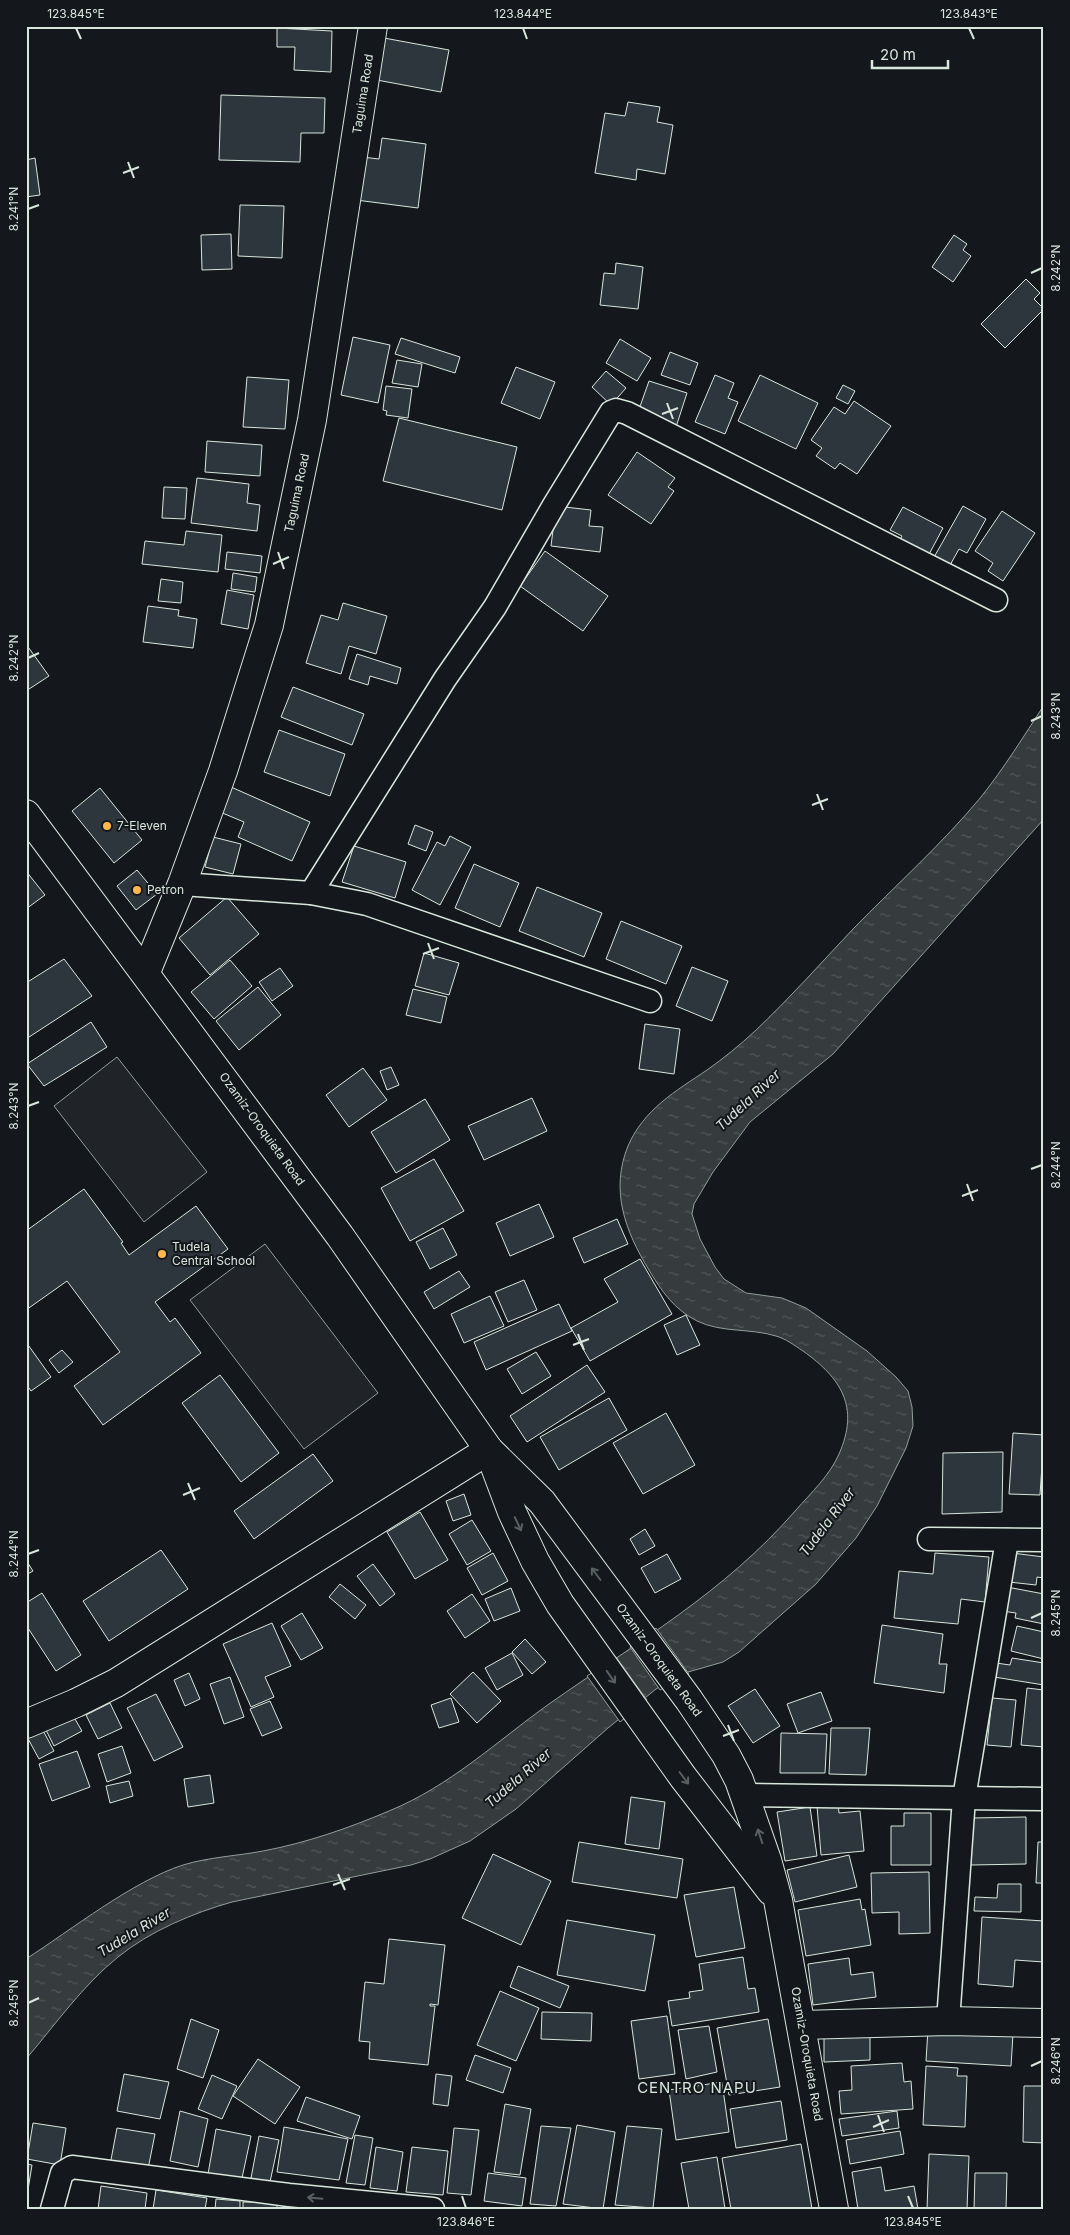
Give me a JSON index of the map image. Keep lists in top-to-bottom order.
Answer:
{
  "streets": {
    "main road": ["Taguima Road", "Ozamiz-Oroquieta Road"]
  },
  "crossings": [
    ["Taguima Road", "Ozamiz-Oroquieta Road"]
  ],
  "districts": ["CENTRO NAPU"],
  "water": ["Tudela River"],
  "places": ["7-Eleven", "Petron", "Tudela Central School"],
  "scale_bar": "20 m",
  "coordinates": [
    "123.845°E",
    "123.844°E",
    "123.843°E",
    "8.241°N",
    "8.242°N",
    "8.243°N",
    "8.244°N",
    "8.245°N",
    "8.246°N",
    "123.846°E"
  ]
}
